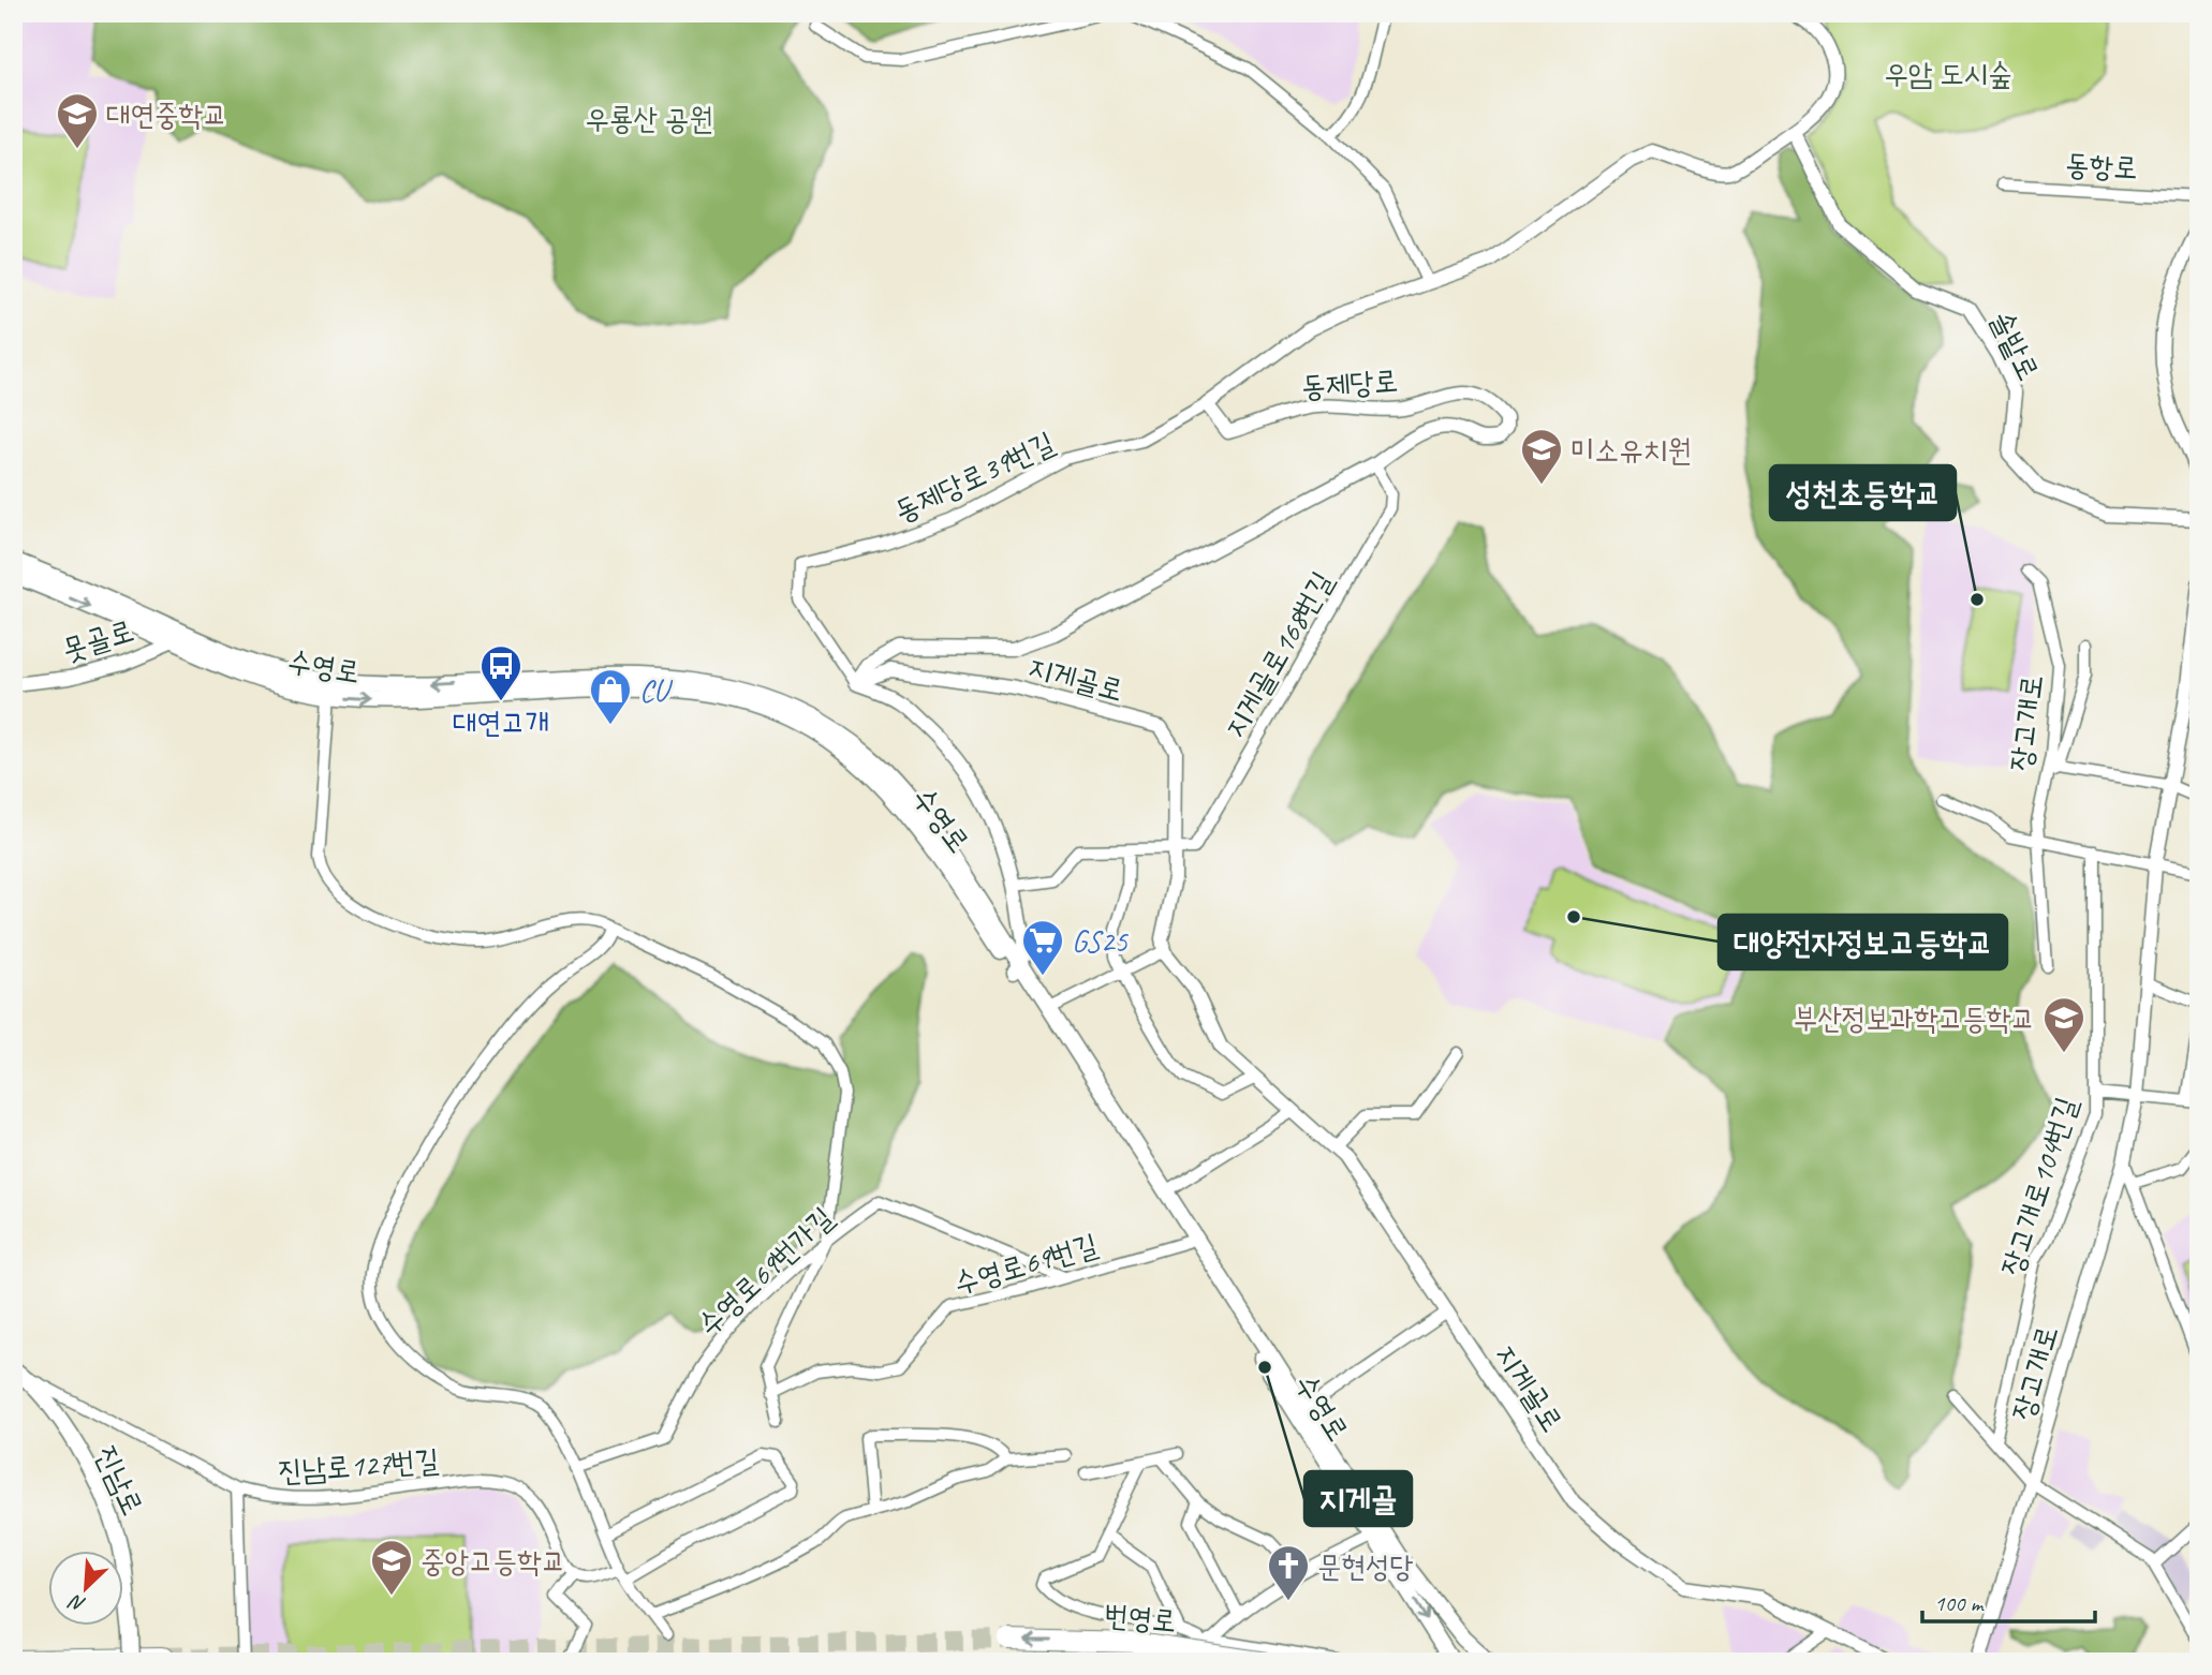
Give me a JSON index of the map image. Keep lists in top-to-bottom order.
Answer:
{
  "streets": {
    "highway": ["번영로"],
    "main road": ["수영로", "진남로"],
    "street": [
      "동항로",
      "솔밭로",
      "동제당로",
      "동제당로39번길",
      "못골로",
      "지게골로168번길",
      "지게골로",
      "장고개로",
      "장고개로104번길",
      "수영로69번길",
      "수영로69번가길",
      "진남로127번길"
    ]
  },
  "crossings": [
    ["솔밭로", "동제당로"],
    ["동제당로", "동제당로39번길"],
    ["동제당로", "지게골로168번길"],
    ["동제당로", "지게골로"],
    ["동제당로39번길", "지게골로"],
    ["못골로", "수영로"],
    ["지게골로168번길", "지게골로"],
    ["수영로", "지게골로"],
    ["수영로", "수영로69번길"],
    ["수영로69번길", "수영로69번가길"],
    ["진남로127번길", "진남로"]
  ],
  "one_way": ["번영로"],
  "parks": ["우암 도시숲", "우룡산 공원"],
  "places": {
    "school or university": [
      "대연중학교",
      "미소유치원",
      "부산정보과학고등학교",
      "중앙고등학교"
    ],
    "other": ["성천초등학교", "대양전자정보고등학교", "지게골"],
    "bus stop": ["대연고개"],
    "shop": ["CU"],
    "supermarket": ["GS25"],
    "church": ["문현성당"]
  },
  "scale_bar": "100 m",
  "north": "bottom left"
}
